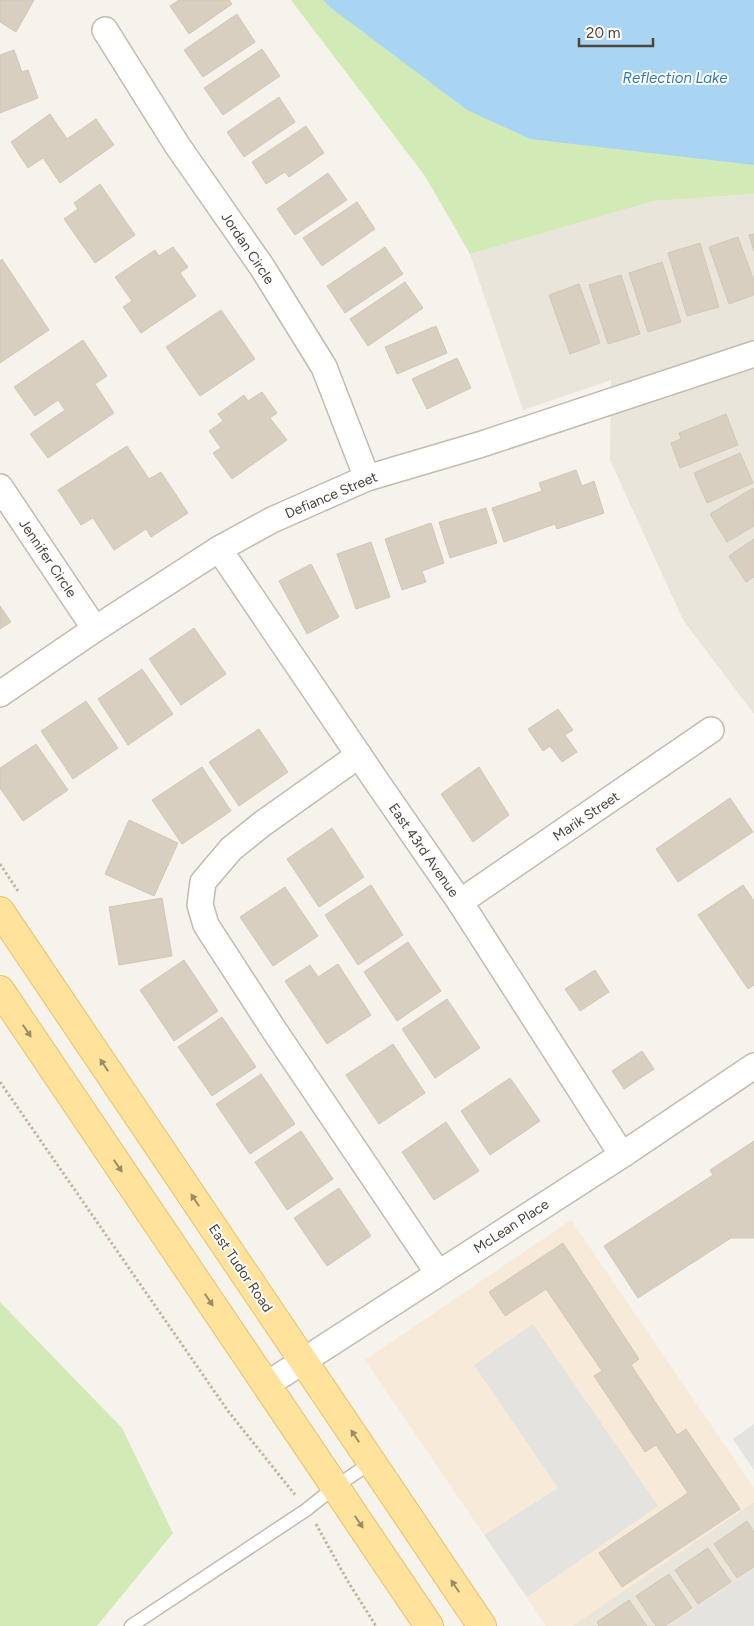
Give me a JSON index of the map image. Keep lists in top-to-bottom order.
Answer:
{
  "streets": {
    "main road": ["East Tudor Road"],
    "street": [
      "Jordan Circle",
      "Defiance Street",
      "Jennifer Circle",
      "Marik Street",
      "East 43rd Avenue",
      "McLean Place"
    ]
  },
  "crossings": [
    ["Jordan Circle", "Defiance Street"],
    ["Defiance Street", "Jennifer Circle"],
    ["Defiance Street", "East 43rd Avenue"],
    ["Marik Street", "East 43rd Avenue"],
    ["East 43rd Avenue", "McLean Place"],
    ["McLean Place", "East Tudor Road"]
  ],
  "water": ["Reflection Lake"],
  "scale_bar": "20 m"
}
